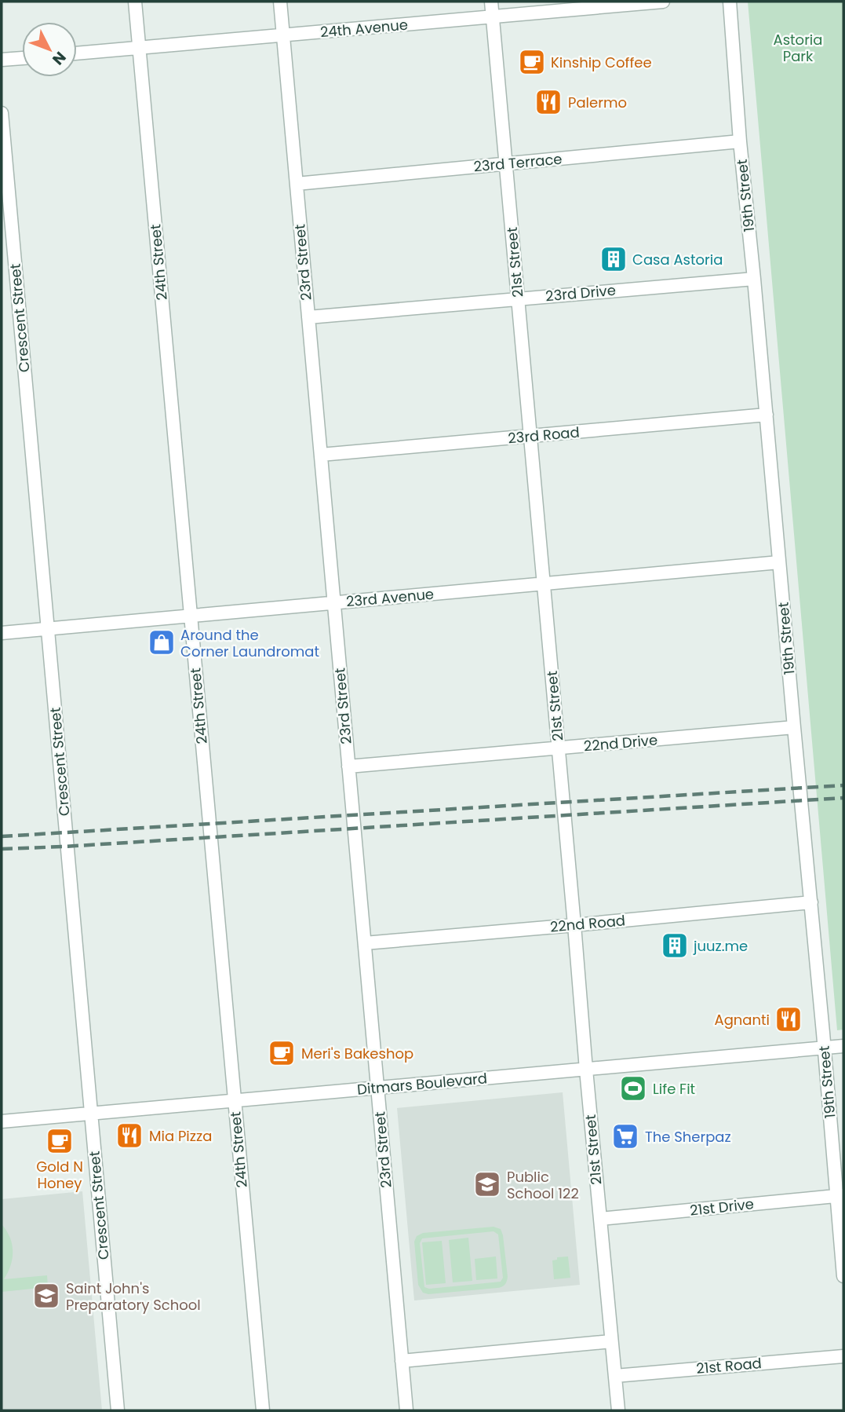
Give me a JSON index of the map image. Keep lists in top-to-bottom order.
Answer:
{
  "streets": {
    "street": [
      "24th Avenue",
      "23rd Terrace",
      "19th Street",
      "24th Street",
      "23rd Street",
      "21st Street",
      "23rd Drive",
      "Crescent Street",
      "23rd Road",
      "23rd Avenue",
      "22nd Drive",
      "22nd Road",
      "Ditmars Boulevard",
      "21st Drive",
      "21st Road"
    ]
  },
  "crossings": [
    ["24th Avenue", "24th Street"],
    ["24th Avenue", "23rd Street"],
    ["24th Avenue", "21st Street"],
    ["23rd Terrace", "19th Street"],
    ["23rd Terrace", "23rd Street"],
    ["23rd Terrace", "21st Street"],
    ["19th Street", "23rd Drive"],
    ["19th Street", "23rd Road"],
    ["19th Street", "23rd Avenue"],
    ["19th Street", "22nd Drive"],
    ["19th Street", "22nd Road"],
    ["19th Street", "Ditmars Boulevard"],
    ["19th Street", "21st Drive"],
    ["24th Street", "23rd Avenue"],
    ["24th Street", "Ditmars Boulevard"],
    ["23rd Street", "23rd Drive"],
    ["23rd Street", "23rd Road"],
    ["23rd Street", "23rd Avenue"],
    ["23rd Street", "22nd Drive"],
    ["23rd Street", "22nd Road"],
    ["23rd Street", "Ditmars Boulevard"],
    ["21st Street", "23rd Drive"],
    ["21st Street", "23rd Road"],
    ["21st Street", "23rd Avenue"],
    ["21st Street", "22nd Drive"],
    ["21st Street", "22nd Road"],
    ["21st Street", "Ditmars Boulevard"],
    ["21st Street", "21st Drive"],
    ["21st Street", "21st Road"],
    ["Crescent Street", "23rd Avenue"],
    ["Crescent Street", "Ditmars Boulevard"]
  ],
  "parks": ["Astoria Park"],
  "places": {
    "cafe": ["Kinship Coffee", "Meri's Bakeshop", "Gold N Honey"],
    "restaurant": ["Palermo", "Agnanti", "Mia Pizza"],
    "building": ["Casa Astoria", "juuz.me"],
    "shop": ["Around the Corner Laundromat"],
    "sports": ["Life Fit"],
    "supermarket": ["The Sherpaz"],
    "school or university": ["Public School 122", "Saint John's Preparatory School"]
  },
  "north": "bottom right"
}
